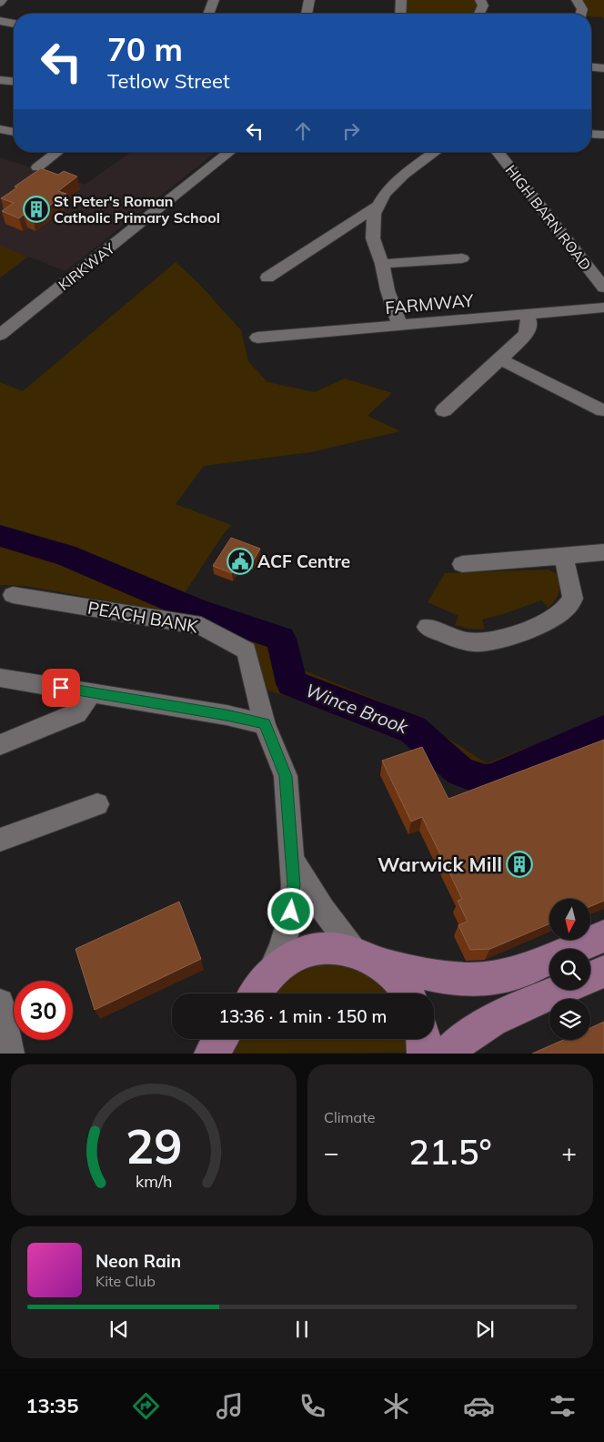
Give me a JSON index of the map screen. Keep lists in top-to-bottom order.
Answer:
{
  "streets": {
    "street": [
      "HIGH BARN ROAD",
      "KIRKWAY",
      "FARMWAY",
      "PEACH BANK"
    ]
  },
  "water": ["Wince Brook"],
  "places": {
    "building": ["St Peter's Roman Catholic Primary School", "Warwick Mill"],
    "public building": ["ACF Centre"]
  },
  "north": "bottom",
  "page": {
    "turn": ["70 m", "Tetlow Street"],
    "limit": "30",
    "trip": "13:36 · 1 min · 150 m",
    "tile": "Climate",
    "heat": ["−", "21.5°", "+"],
    "song": ["Neon Rain", "Kite Club"],
    "tabs": "13:35",
    "gauge": ["29", "km/h"]
  }
}
